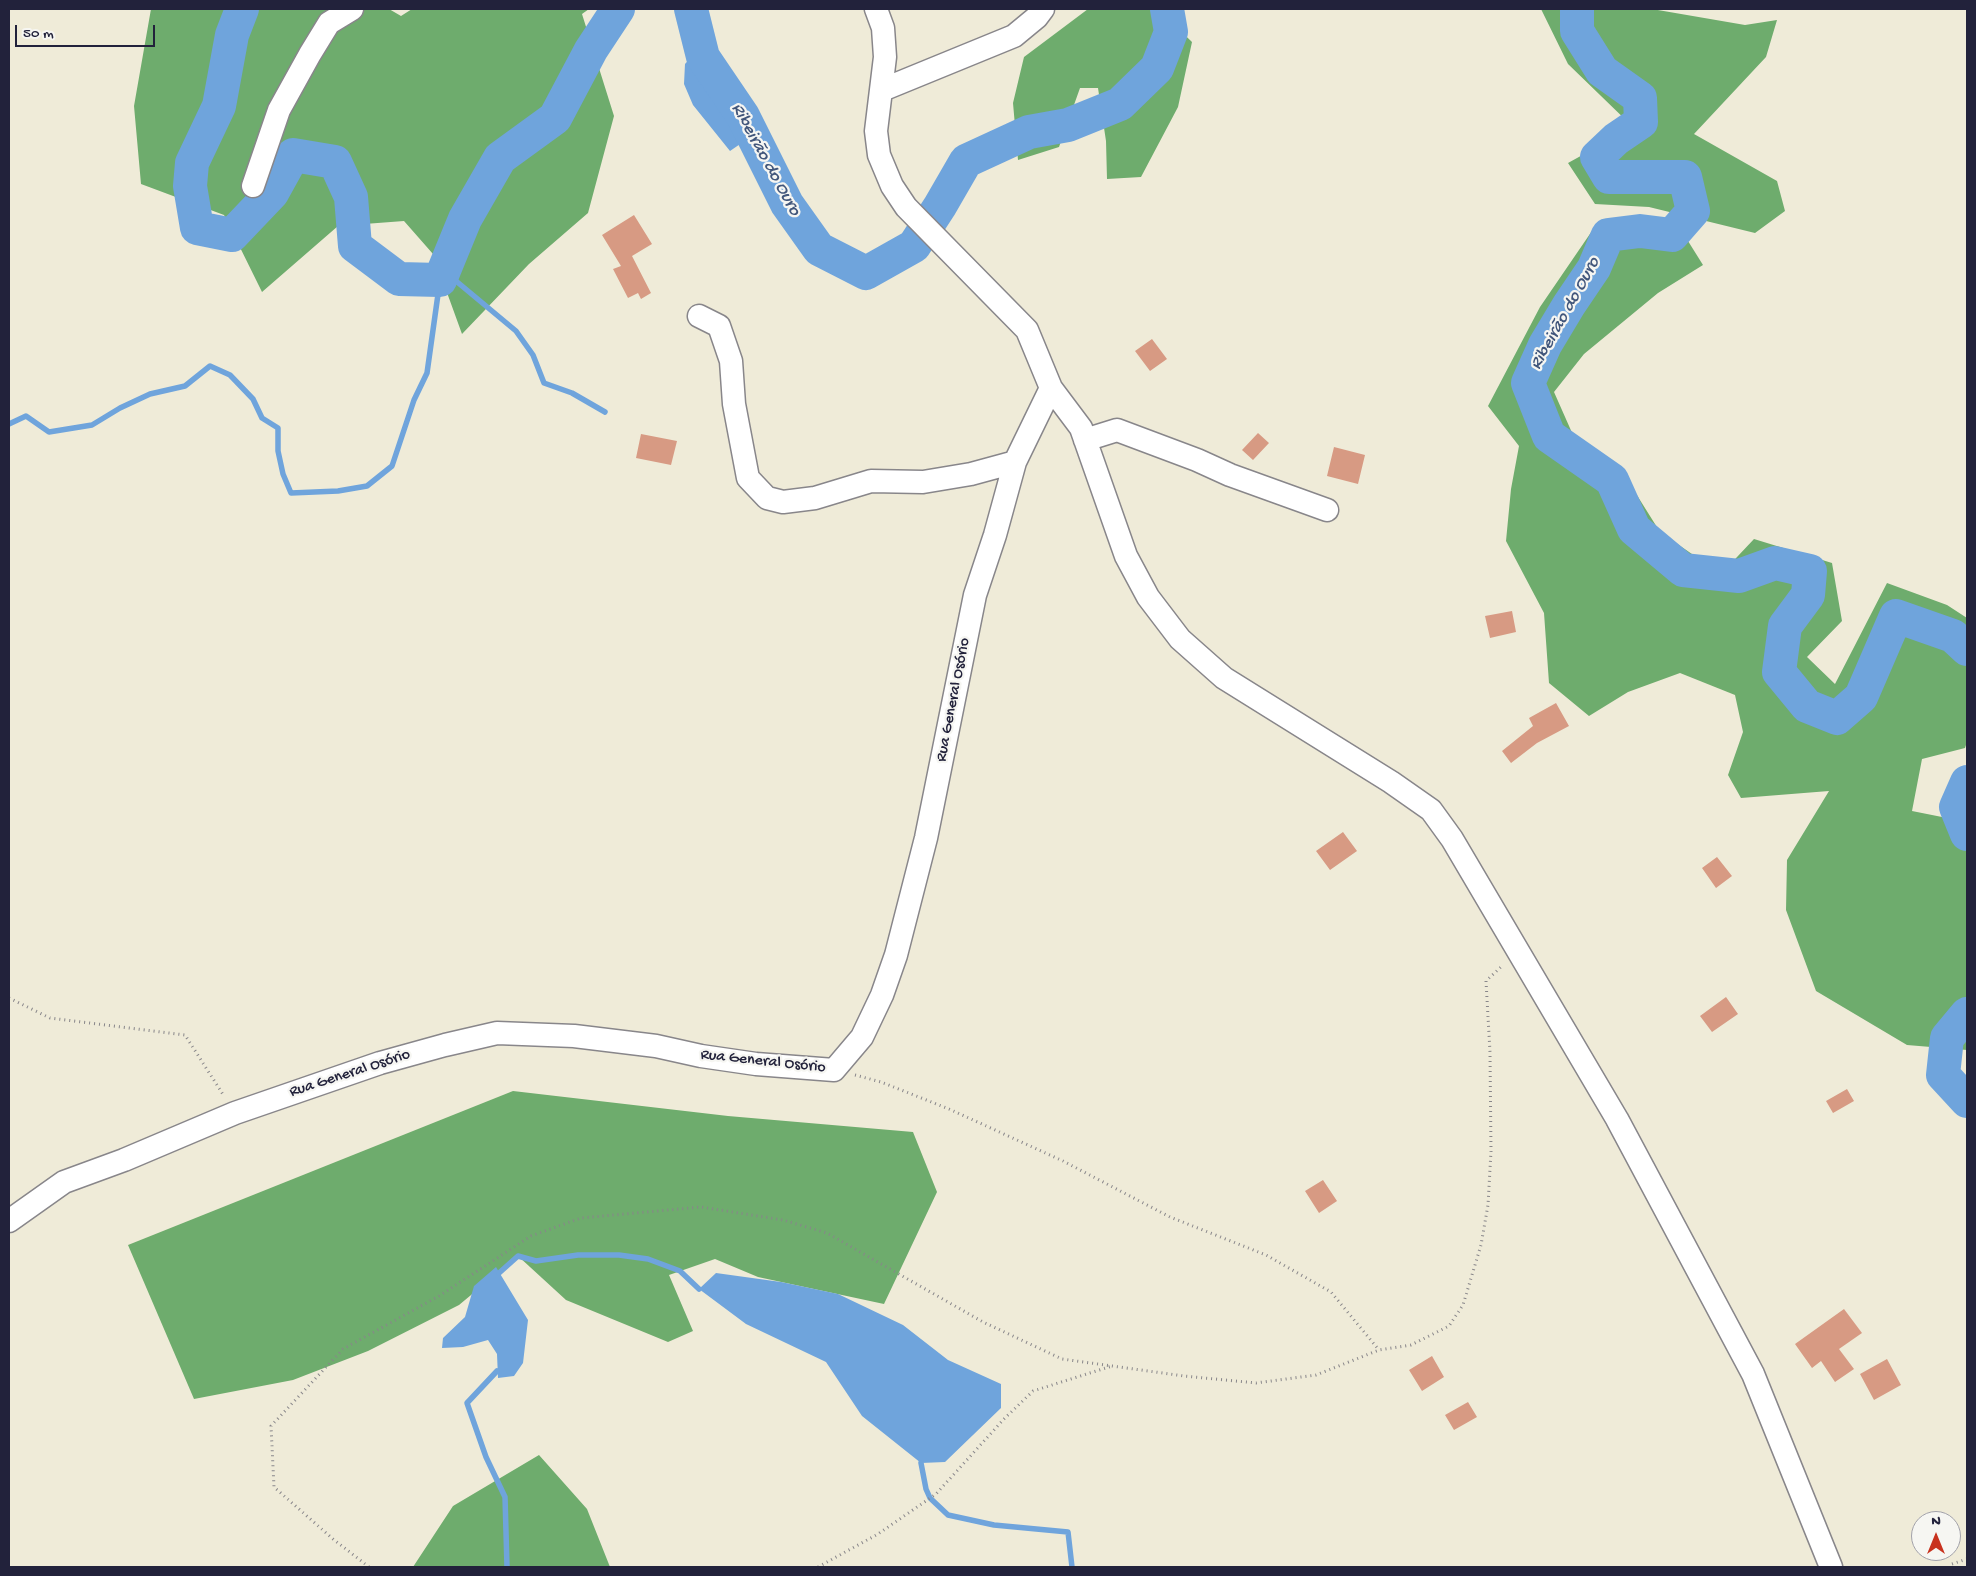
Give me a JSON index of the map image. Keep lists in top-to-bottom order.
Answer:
{
  "streets": {
    "street": ["Rua General Osório"]
  },
  "water": ["Ribeirão do Ouro"],
  "scale_bar": "50 m",
  "north": "top"
}
